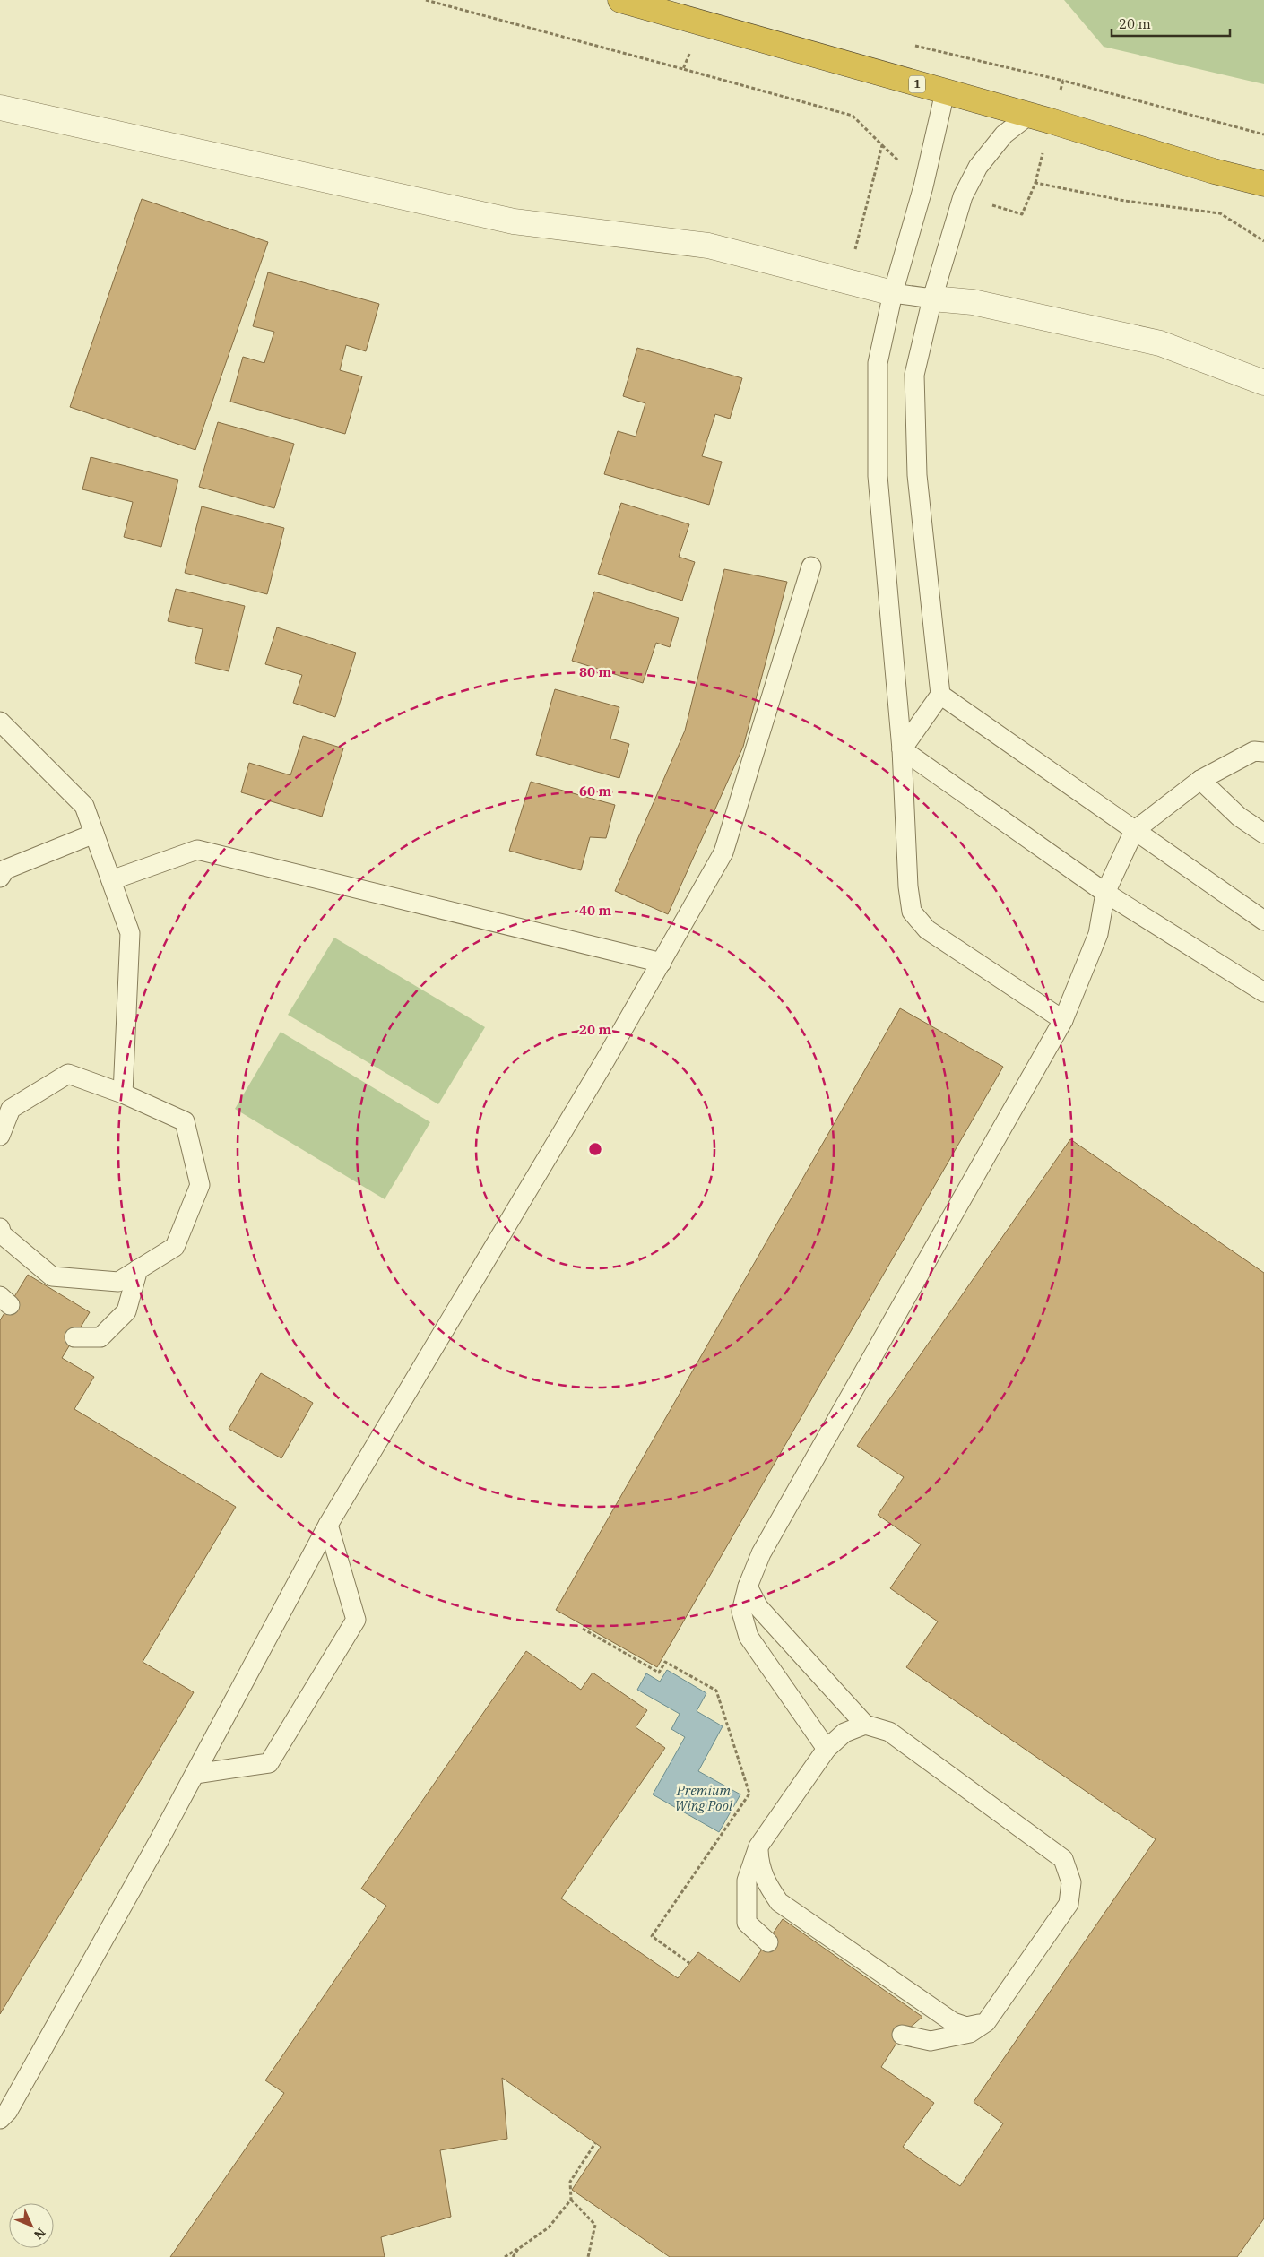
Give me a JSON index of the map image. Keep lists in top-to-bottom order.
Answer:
{
  "streets": {
    "highway": ["1"]
  },
  "water": ["Premium Wing Pool"],
  "scale_bar": "20 m",
  "north": "bottom right",
  "rings": [
    "80 m",
    "60 m",
    "40 m",
    "20 m"
  ]
}
